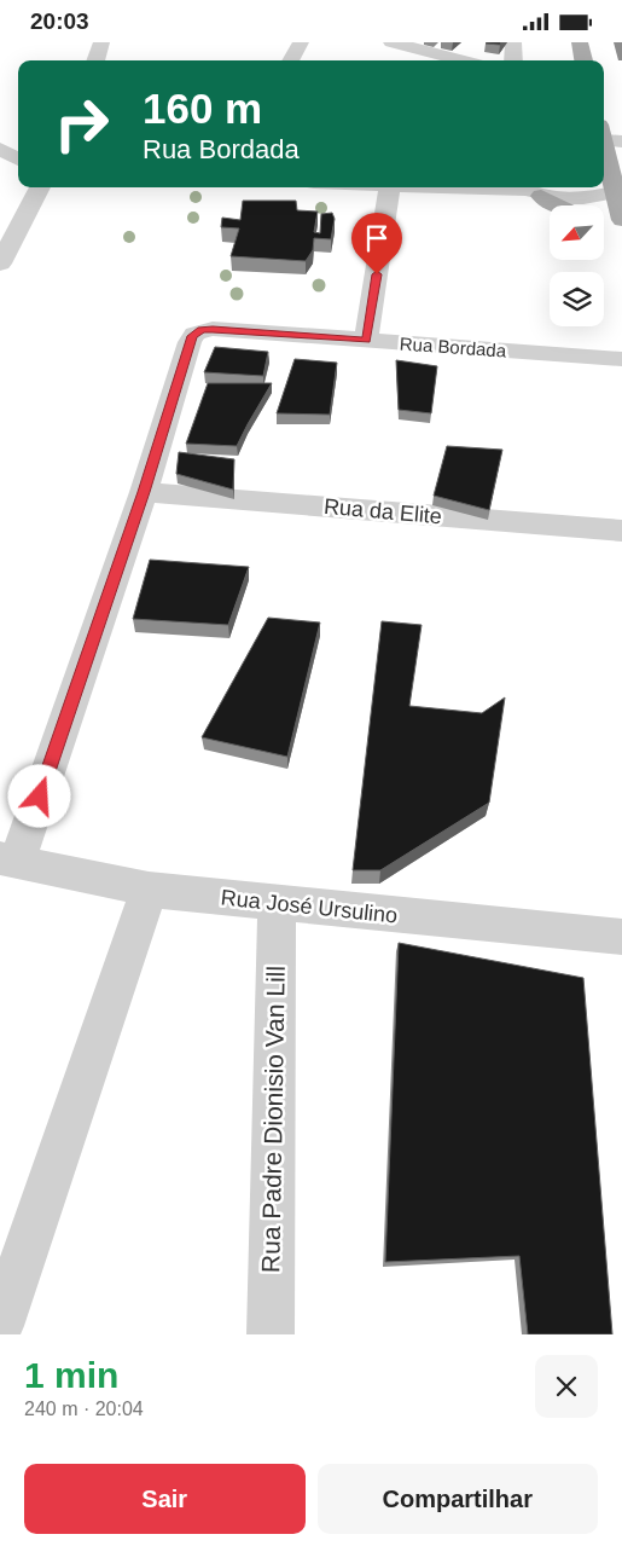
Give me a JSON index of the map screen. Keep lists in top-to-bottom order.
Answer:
{
  "streets": {
    "street": [
      "Rua Bordada",
      "Rua da Elite",
      "Rua José Ursulino",
      "Rua Padre Dionisio Van Lill"
    ]
  },
  "crossings": [
    ["Rua Bordada", "Rua da Elite"],
    ["Rua José Ursulino", "Rua Padre Dionisio Van Lill"]
  ],
  "north": "bottom left",
  "page": {
    "status": "20:03",
    "turn": ["160 m", "Rua Bordada"],
    "heading": ["1 min", "240 m · 20:04"],
    "buttons": ["Sair", "Compartilhar"]
  }
}
